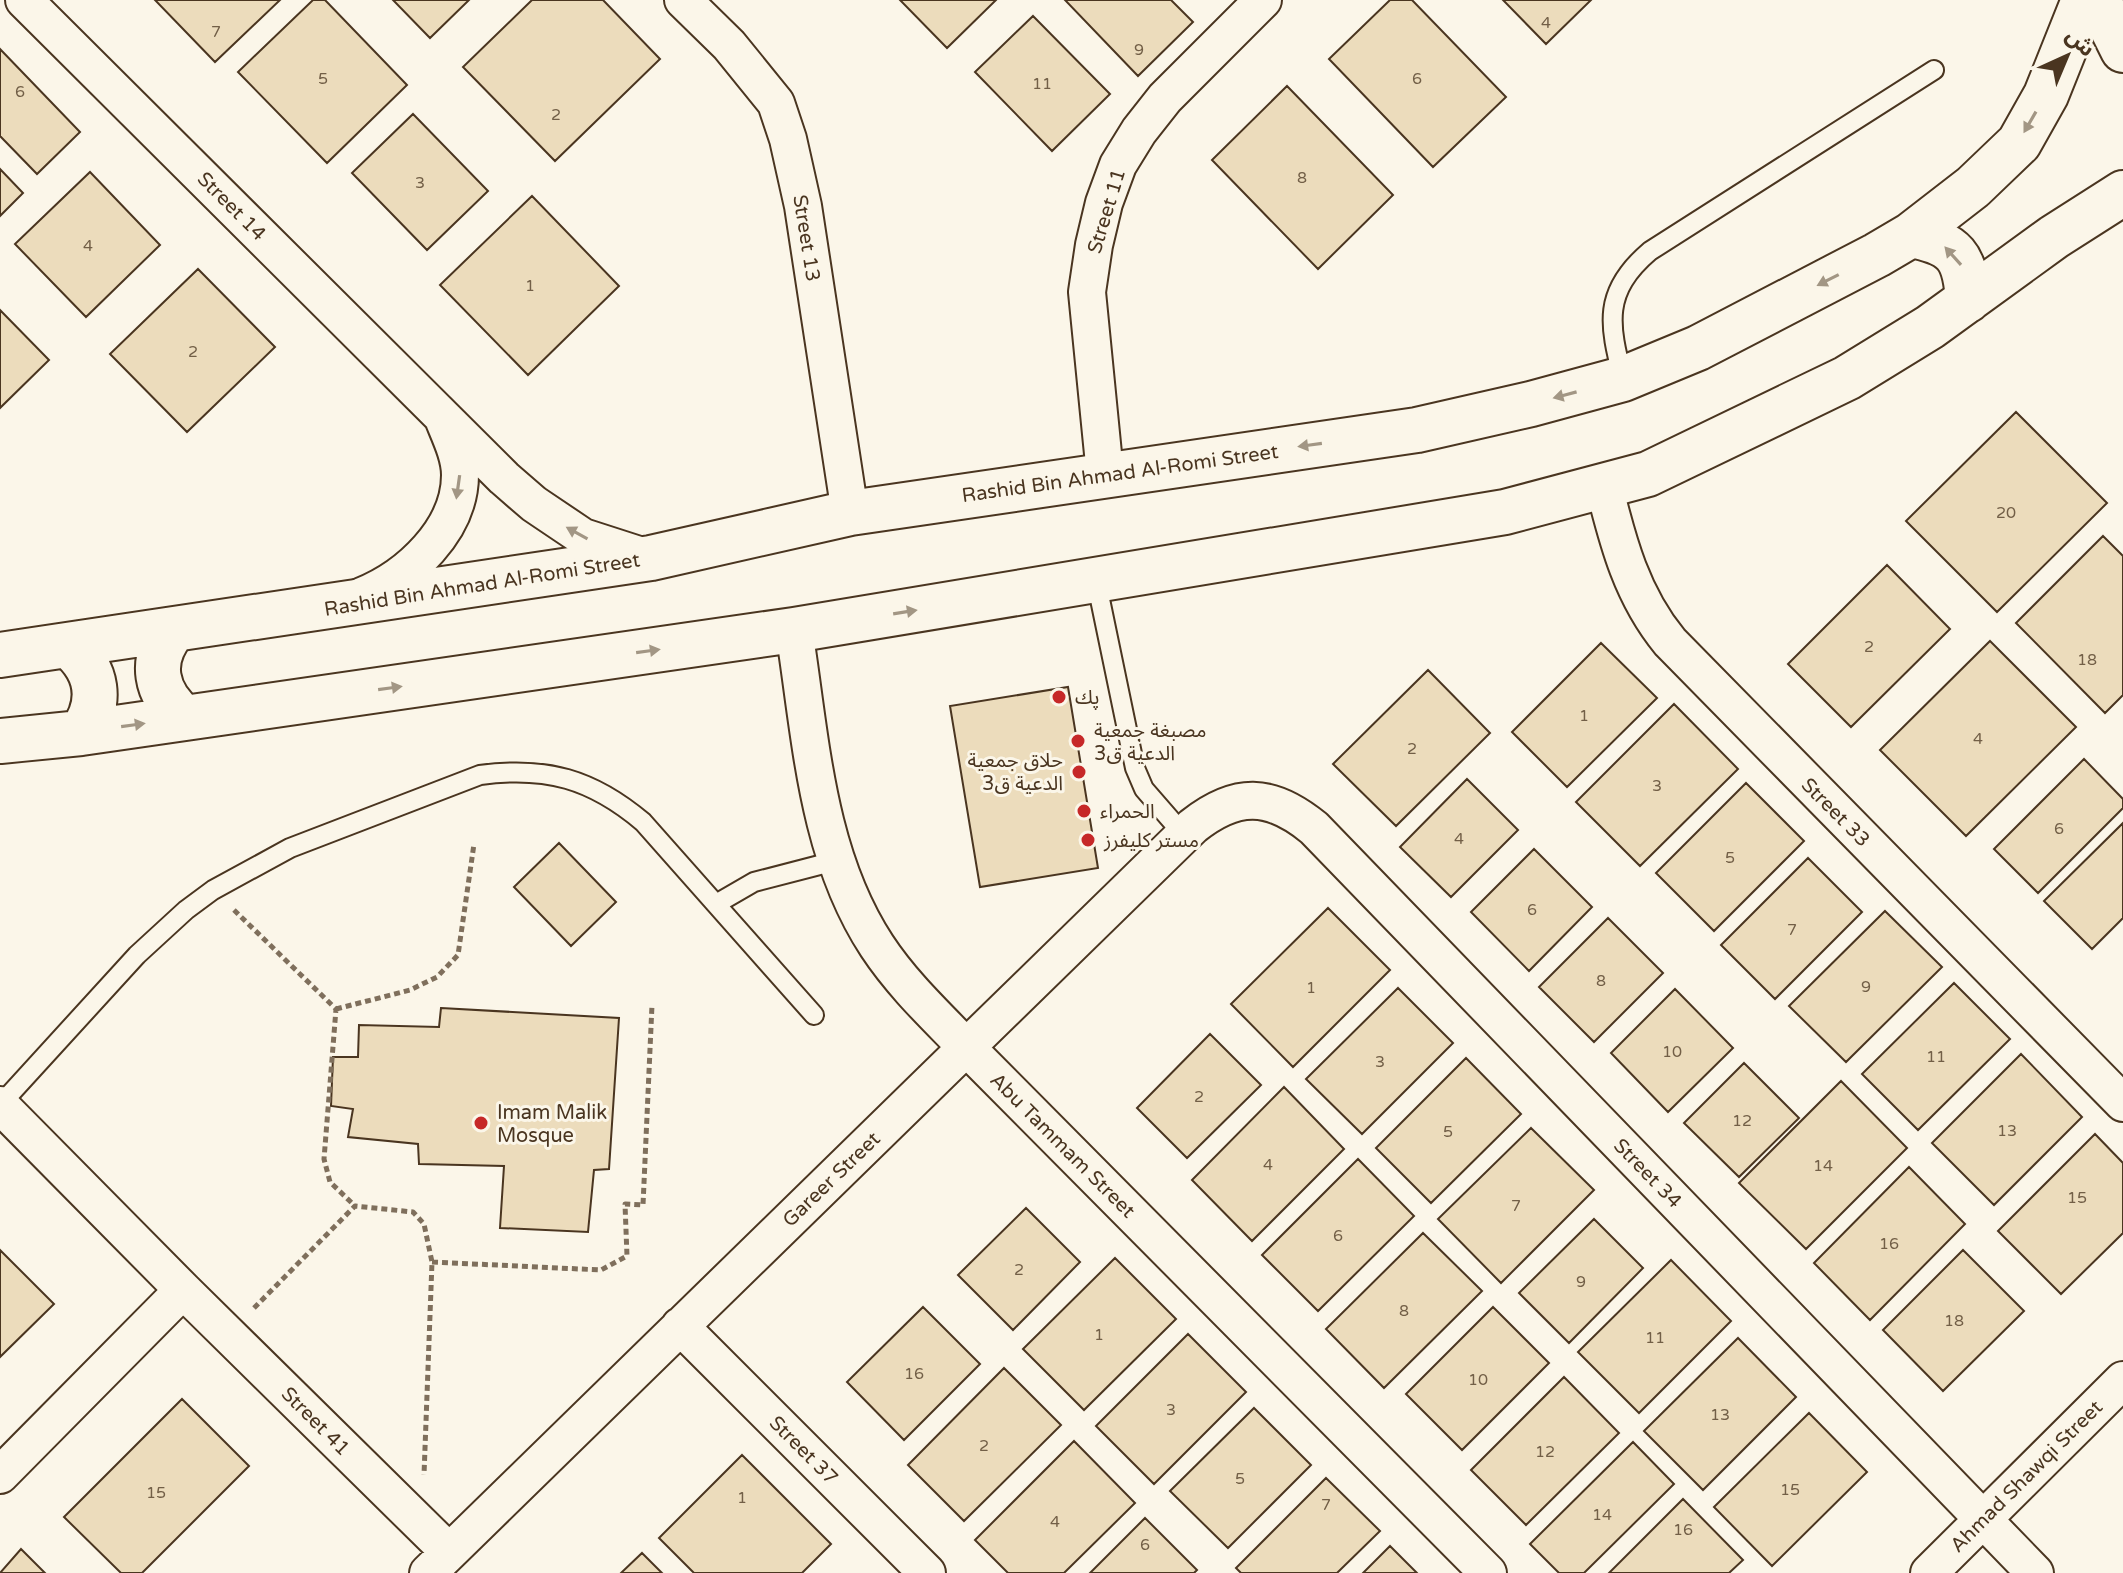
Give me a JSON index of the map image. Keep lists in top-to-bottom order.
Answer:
{
  "streets": {
    "street": [
      "Street 14",
      "Street 11",
      "Street 13",
      "Rashid Bin Ahmad Al-Romi Street",
      "Street 33",
      "Abu Tammam Street",
      "Street 34",
      "Gareer Street",
      "Street 41",
      "Street 37",
      "Ahmad Shawqi Street"
    ]
  },
  "crossings": [
    ["Street 14", "Rashid Bin Ahmad Al-Romi Street"],
    ["Street 11", "Rashid Bin Ahmad Al-Romi Street"],
    ["Street 13", "Rashid Bin Ahmad Al-Romi Street"],
    ["Abu Tammam Street", "Gareer Street"],
    ["Street 34", "Gareer Street"],
    ["Street 34", "Ahmad Shawqi Street"],
    ["Gareer Street", "Street 41"],
    ["Gareer Street", "Street 37"]
  ],
  "places": [
    "پك",
    "مصبغة جمعية الدعية ق3",
    "حلاق جمعية الدعية ق3",
    "الحمراء",
    "مستر كليفرز",
    "Imam Malik Mosque"
  ],
  "house_numbers": [
    "4",
    "7",
    "9",
    "5",
    "6",
    "11",
    "6",
    "2",
    "8",
    "3",
    "4",
    "1",
    "2",
    "20",
    "2",
    "18",
    "1",
    "4",
    "2",
    "3",
    "6",
    "4",
    "5",
    "6",
    "7",
    "8",
    "9",
    "1",
    "10",
    "11",
    "3",
    "2",
    "12",
    "13",
    "5",
    "4",
    "14",
    "15",
    "7",
    "6",
    "16",
    "2",
    "9",
    "8",
    "18",
    "1",
    "11",
    "16",
    "10",
    "3",
    "13",
    "2",
    "12",
    "5",
    "15",
    "15",
    "1",
    "7",
    "14",
    "4",
    "16",
    "6"
  ],
  "north": "top right"
}
